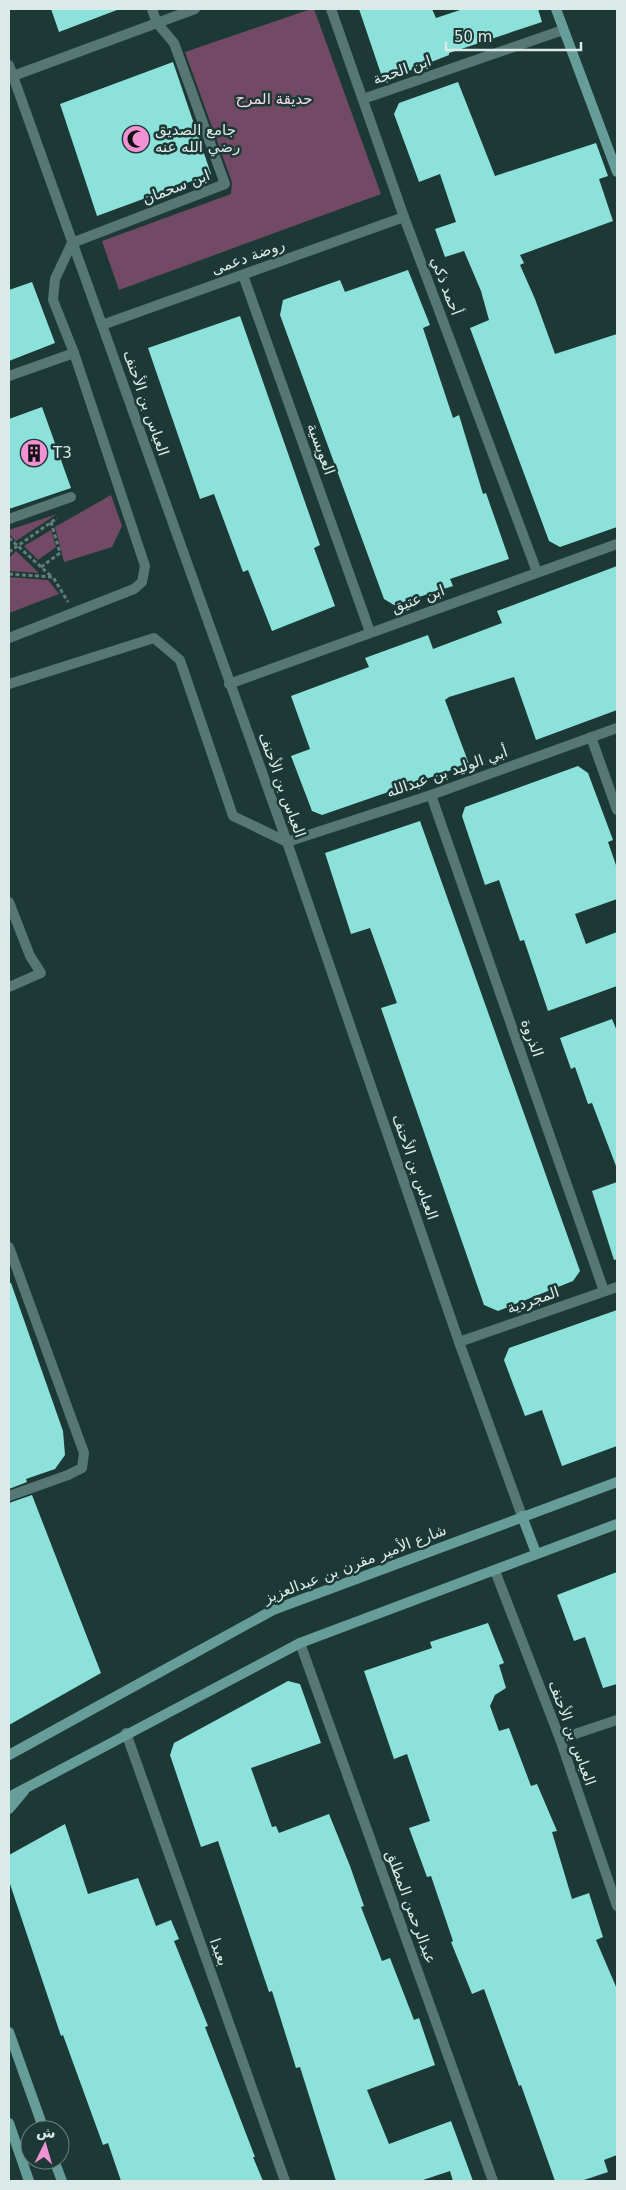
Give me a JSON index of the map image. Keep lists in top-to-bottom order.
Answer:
{
  "streets": {
    "street": [
      "ابن الحجة",
      "ابن سحمان",
      "روضة دعمى",
      "أحمد ذكي",
      "العباس بن الأحنف",
      "العويسية",
      "ابن عتيق",
      "أبي الوليد بن عبدالله",
      "الذروة",
      "المجردية",
      "شارع الأمير مقرن بن عبدالعزيز",
      "عبدالرحمن المطلق",
      "بعبدا"
    ]
  },
  "crossings": [
    ["ابن الحجة", "أحمد ذكي"],
    ["ابن سحمان", "العباس بن الأحنف"],
    ["روضة دعمى", "أحمد ذكي"],
    ["روضة دعمى", "العباس بن الأحنف"],
    ["روضة دعمى", "العويسية"],
    ["أحمد ذكي", "ابن عتيق"],
    ["العباس بن الأحنف", "ابن عتيق"],
    ["العباس بن الأحنف", "أبي الوليد بن عبدالله"],
    ["العباس بن الأحنف", "المجردية"],
    ["العباس بن الأحنف", "شارع الأمير مقرن بن عبدالعزيز"],
    ["العويسية", "ابن عتيق"],
    ["أبي الوليد بن عبدالله", "الذروة"],
    ["الذروة", "المجردية"]
  ],
  "parks": ["حديقة المرح"],
  "places": {
    "mosque": ["جامع الصديق رضي الله عنه"],
    "building": ["T3"]
  },
  "scale_bar": "50 m",
  "north": "top"
}
